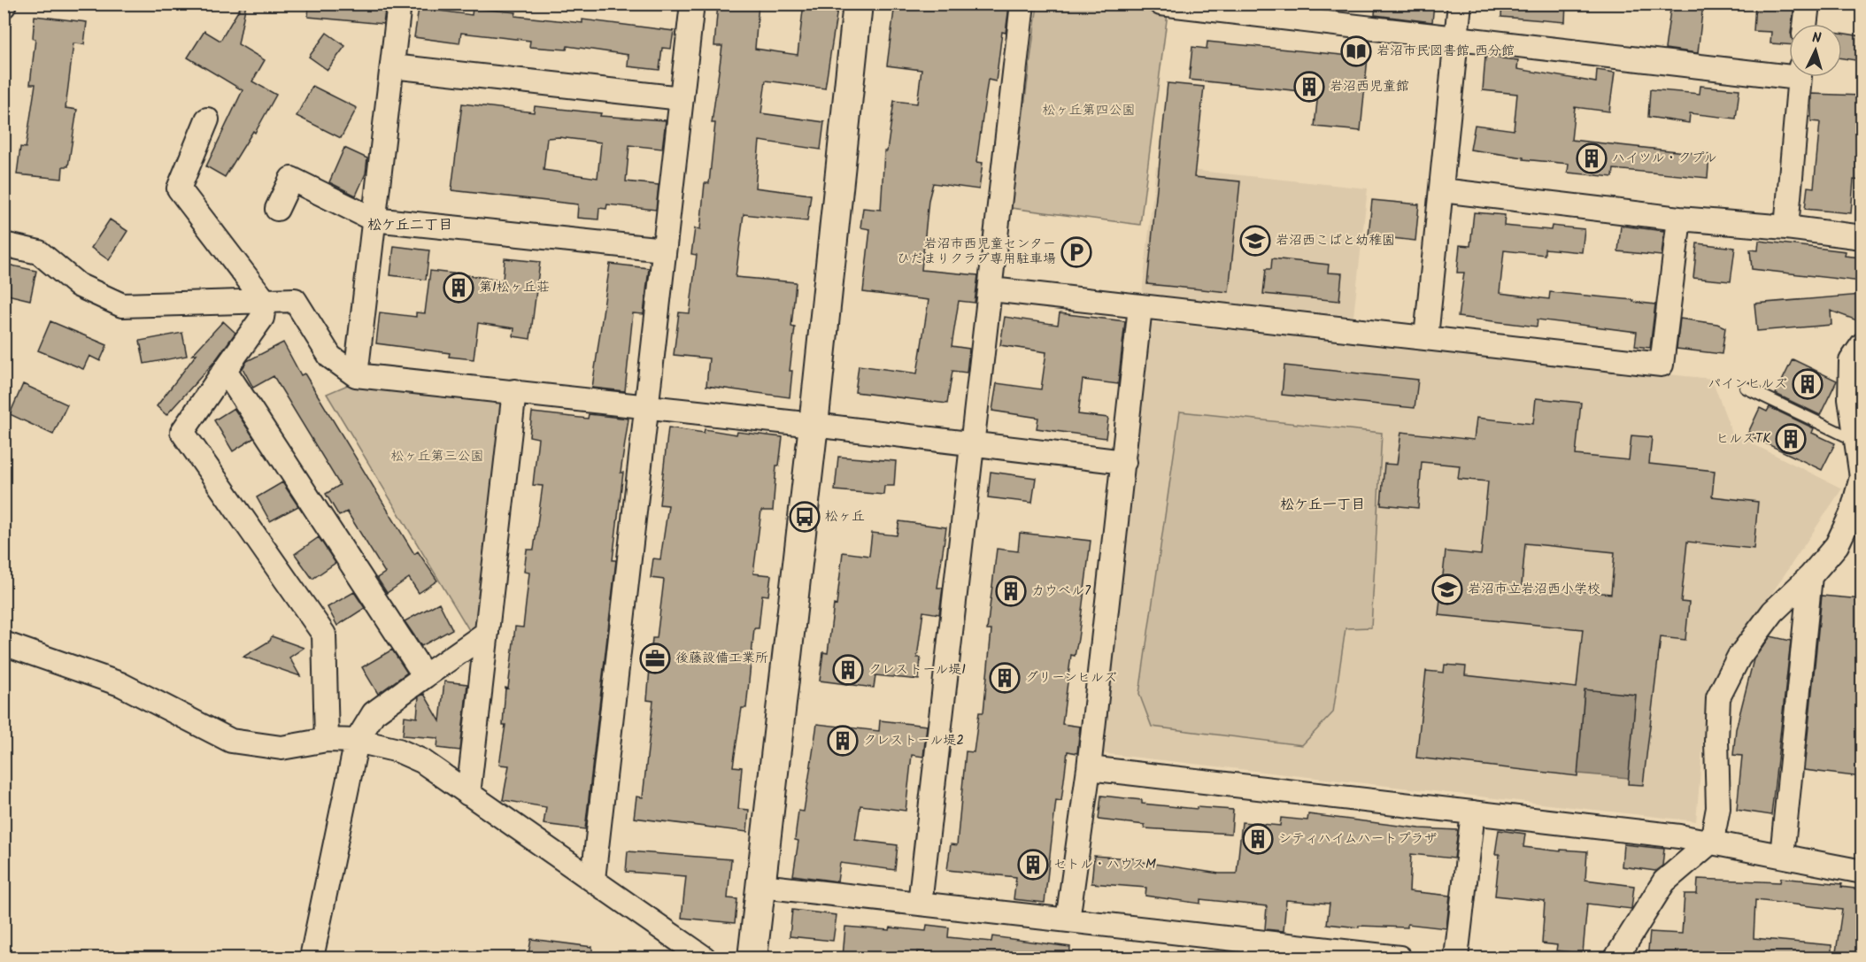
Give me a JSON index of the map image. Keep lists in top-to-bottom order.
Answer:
{
  "districts": ["松ケ丘二丁目", "松ケ丘一丁目"],
  "parks": ["松ヶ丘第四公園", "松ヶ丘第三公園"],
  "places": {
    "library": ["岩沼市民図書館 西分館"],
    "building": [
      "岩沼西児童館",
      "ハイツル・クプル",
      "第1松ヶ丘荘",
      "パインヒルズ",
      "ヒルズTK",
      "カウベル7",
      "クレストール堤1",
      "グリーンヒルズ",
      "クレストール堤2",
      "シティハイムハートプラザ",
      "セトル・ハウスM"
    ],
    "school or university": ["岩沼西こばと幼稚園", "岩沼市立岩沼西小学校"],
    "parking": ["岩沼市西児童センター ひだまりクラブ専用駐車場"],
    "bus stop": ["松ヶ丘"],
    "office": ["後藤設備工業所"]
  },
  "north": "top"
}
